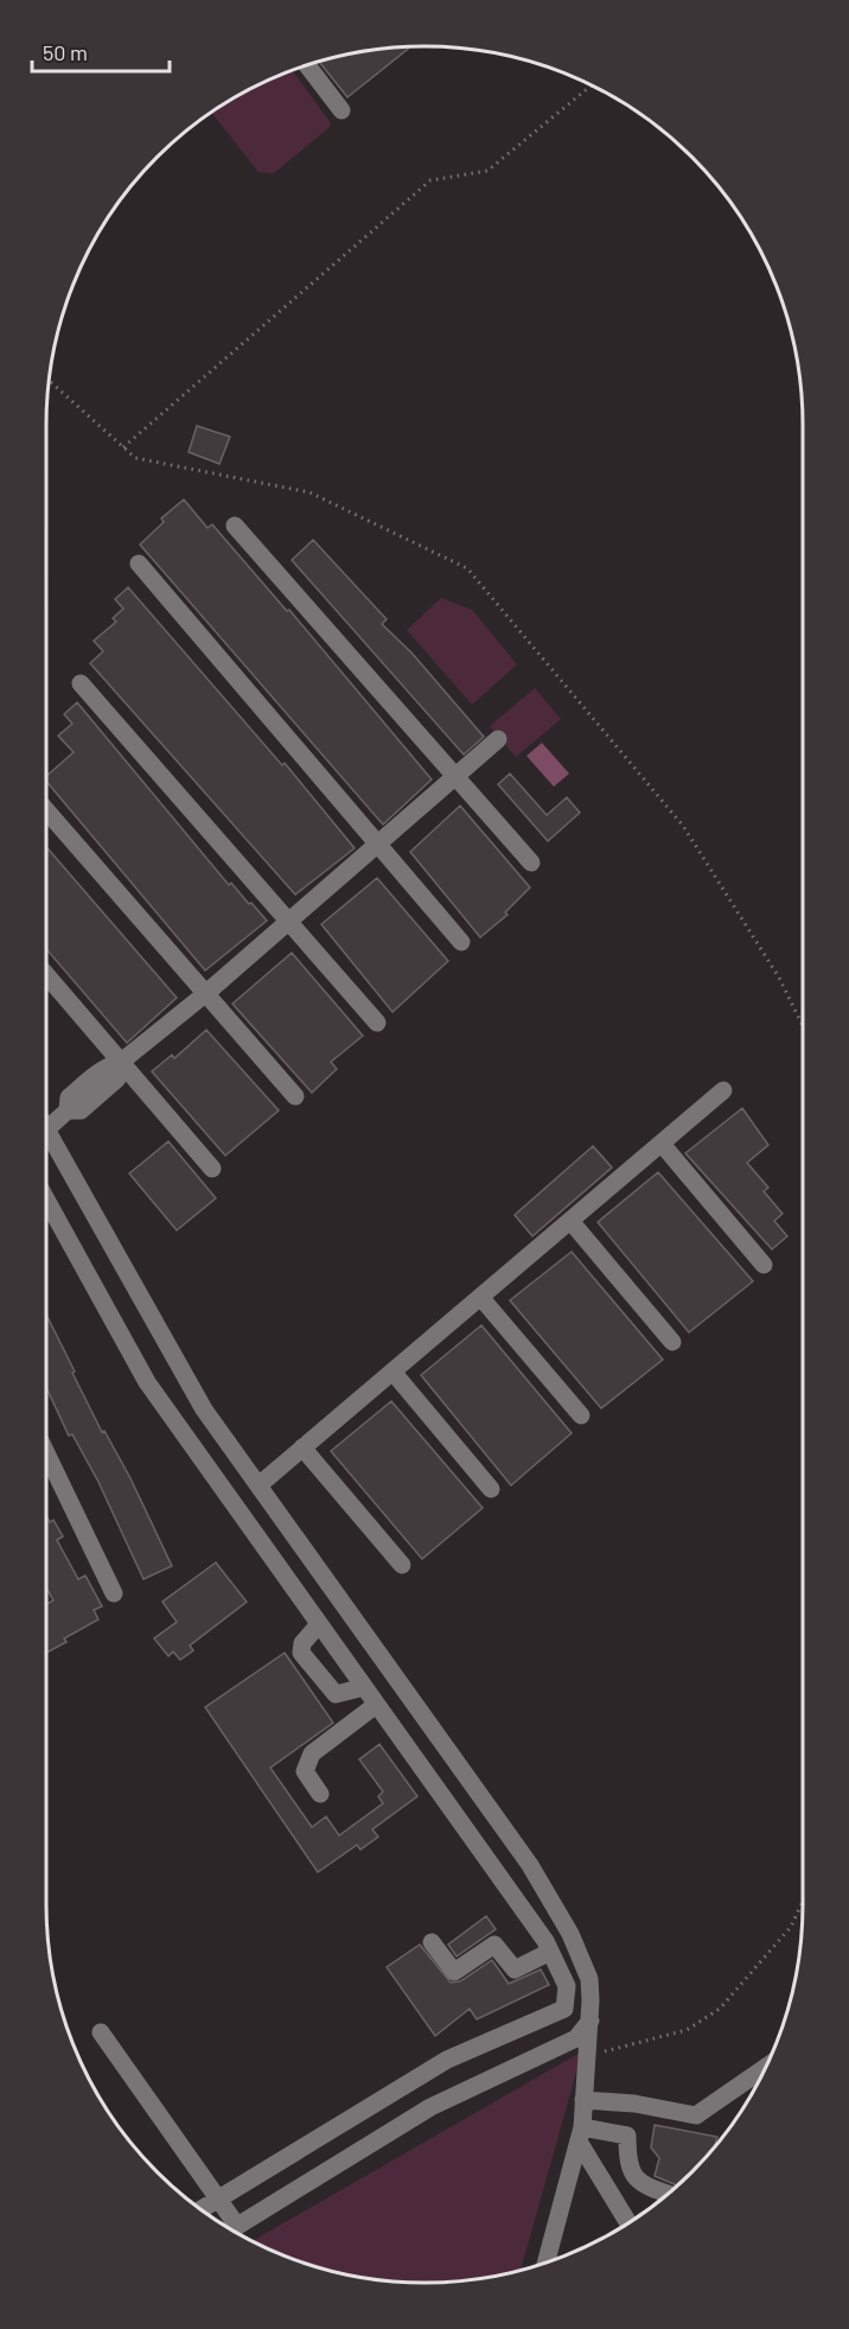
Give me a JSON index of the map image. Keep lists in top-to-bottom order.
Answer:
{
  "scale_bar": "50 m"
}
